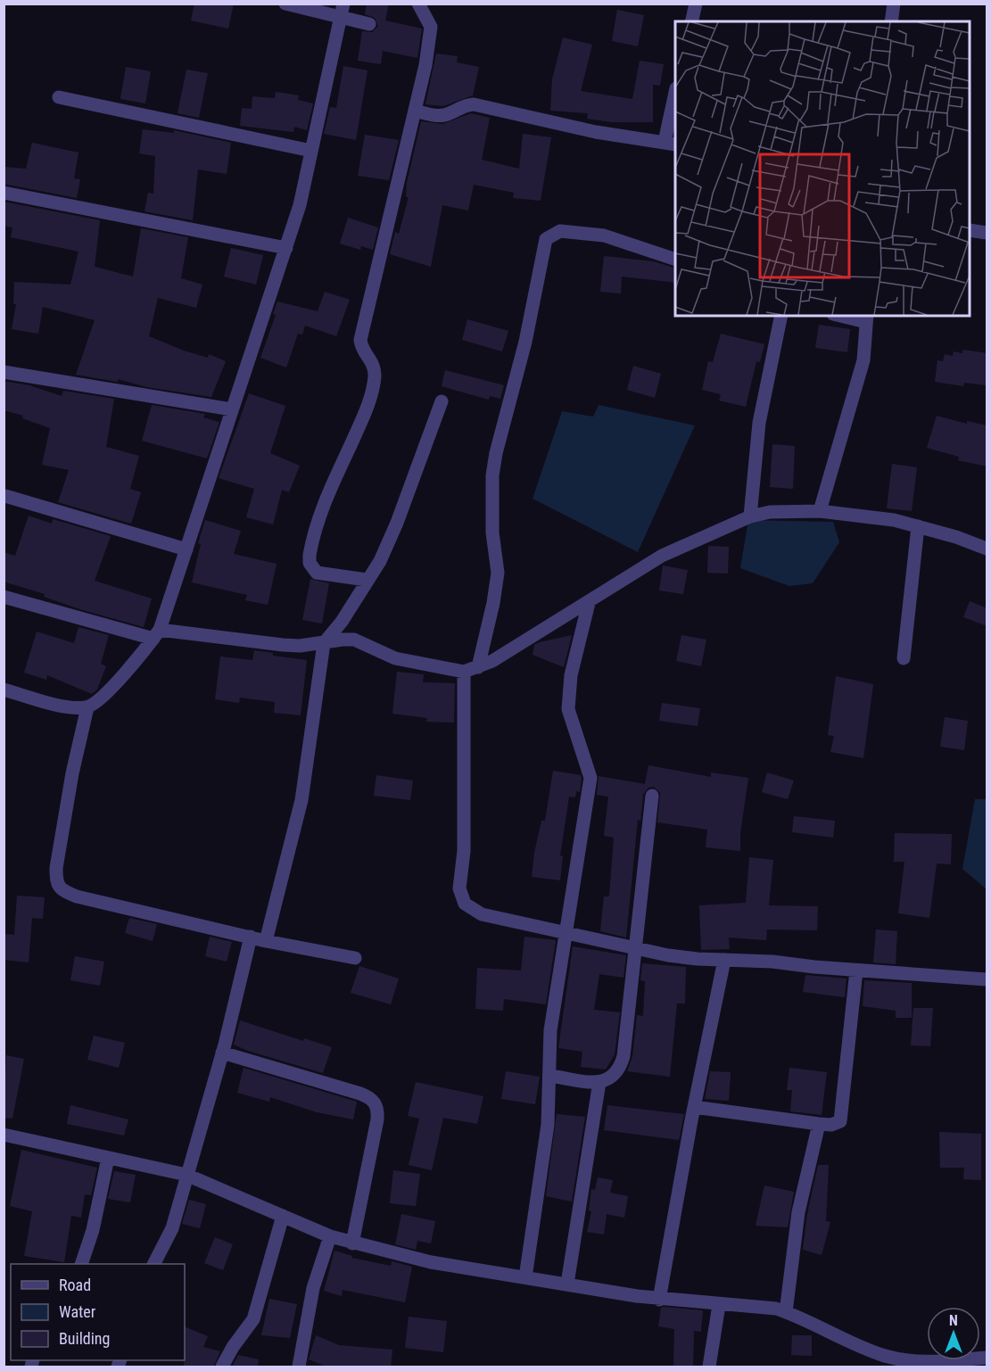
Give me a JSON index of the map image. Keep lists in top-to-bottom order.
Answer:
{
  "legend": ["Road", "Water", "Building"],
  "north": "top"
}
